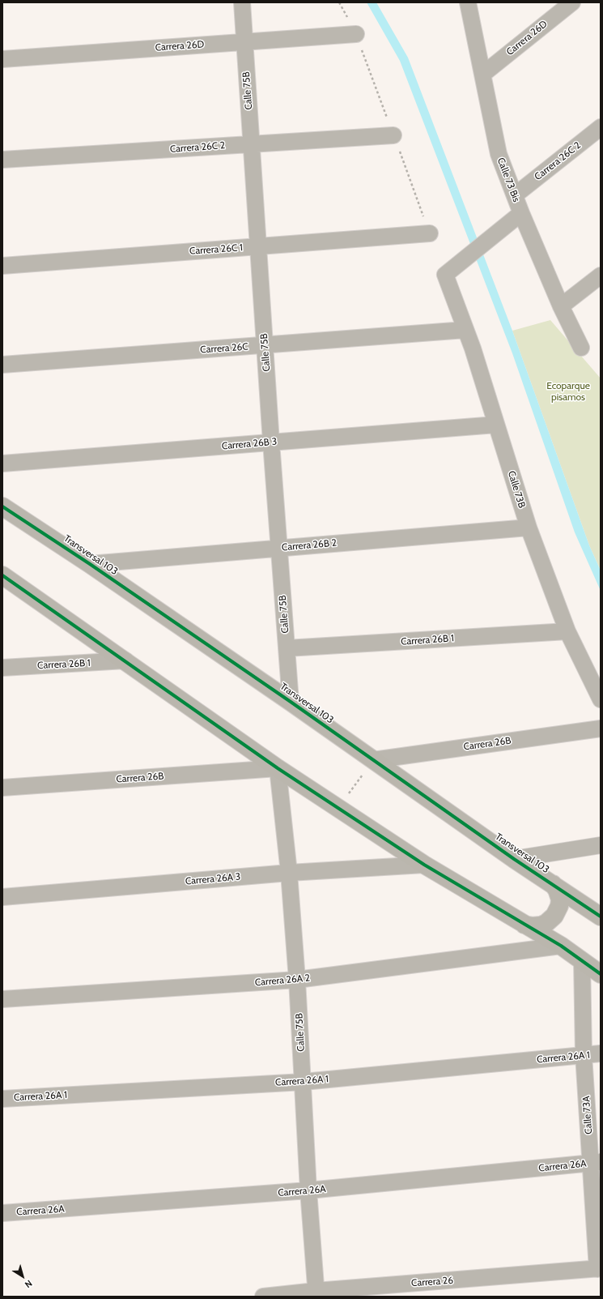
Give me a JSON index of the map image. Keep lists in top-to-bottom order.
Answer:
{
  "streets": {
    "street": [
      "Carrera 26D",
      "Calle 75B",
      "Carrera 26C 2",
      "Calle 73 Bis",
      "Carrera 26C 1",
      "Carrera 26C",
      "Carrera 26B 3",
      "Calle 73B",
      "Carrera 26B 2",
      "Transversal 103",
      "Carrera 26B 1",
      "Carrera 26B",
      "Carrera 26A 3",
      "Carrera 26A 2",
      "Carrera 26A 1",
      "Calle 73A",
      "Carrera 26A",
      "Carrera 26"
    ]
  },
  "crossings": [
    ["Carrera 26D", "Calle 75B"],
    ["Carrera 26D", "Calle 73 Bis"],
    ["Calle 75B", "Carrera 26C 2"],
    ["Calle 75B", "Carrera 26C 1"],
    ["Calle 75B", "Carrera 26C"],
    ["Calle 75B", "Carrera 26B 3"],
    ["Calle 75B", "Carrera 26B 2"],
    ["Calle 75B", "Transversal 103"],
    ["Calle 75B", "Carrera 26B 1"],
    ["Calle 75B", "Carrera 26B"],
    ["Calle 75B", "Carrera 26A 3"],
    ["Calle 75B", "Carrera 26A 2"],
    ["Calle 75B", "Carrera 26A 1"],
    ["Calle 75B", "Carrera 26A"],
    ["Calle 75B", "Carrera 26"],
    ["Carrera 26C 2", "Calle 73 Bis"],
    ["Calle 73 Bis", "Calle 73B"],
    ["Carrera 26C", "Calle 73B"],
    ["Carrera 26B 3", "Calle 73B"],
    ["Calle 73B", "Carrera 26B 2"],
    ["Calle 73B", "Carrera 26B 1"],
    ["Carrera 26B 2", "Transversal 103"],
    ["Transversal 103", "Carrera 26B"],
    ["Carrera 26A 1", "Calle 73A"],
    ["Calle 73A", "Carrera 26A"],
    ["Calle 73A", "Carrera 26"]
  ],
  "parks": ["Ecoparque pisamos"],
  "north": "bottom right"
}
